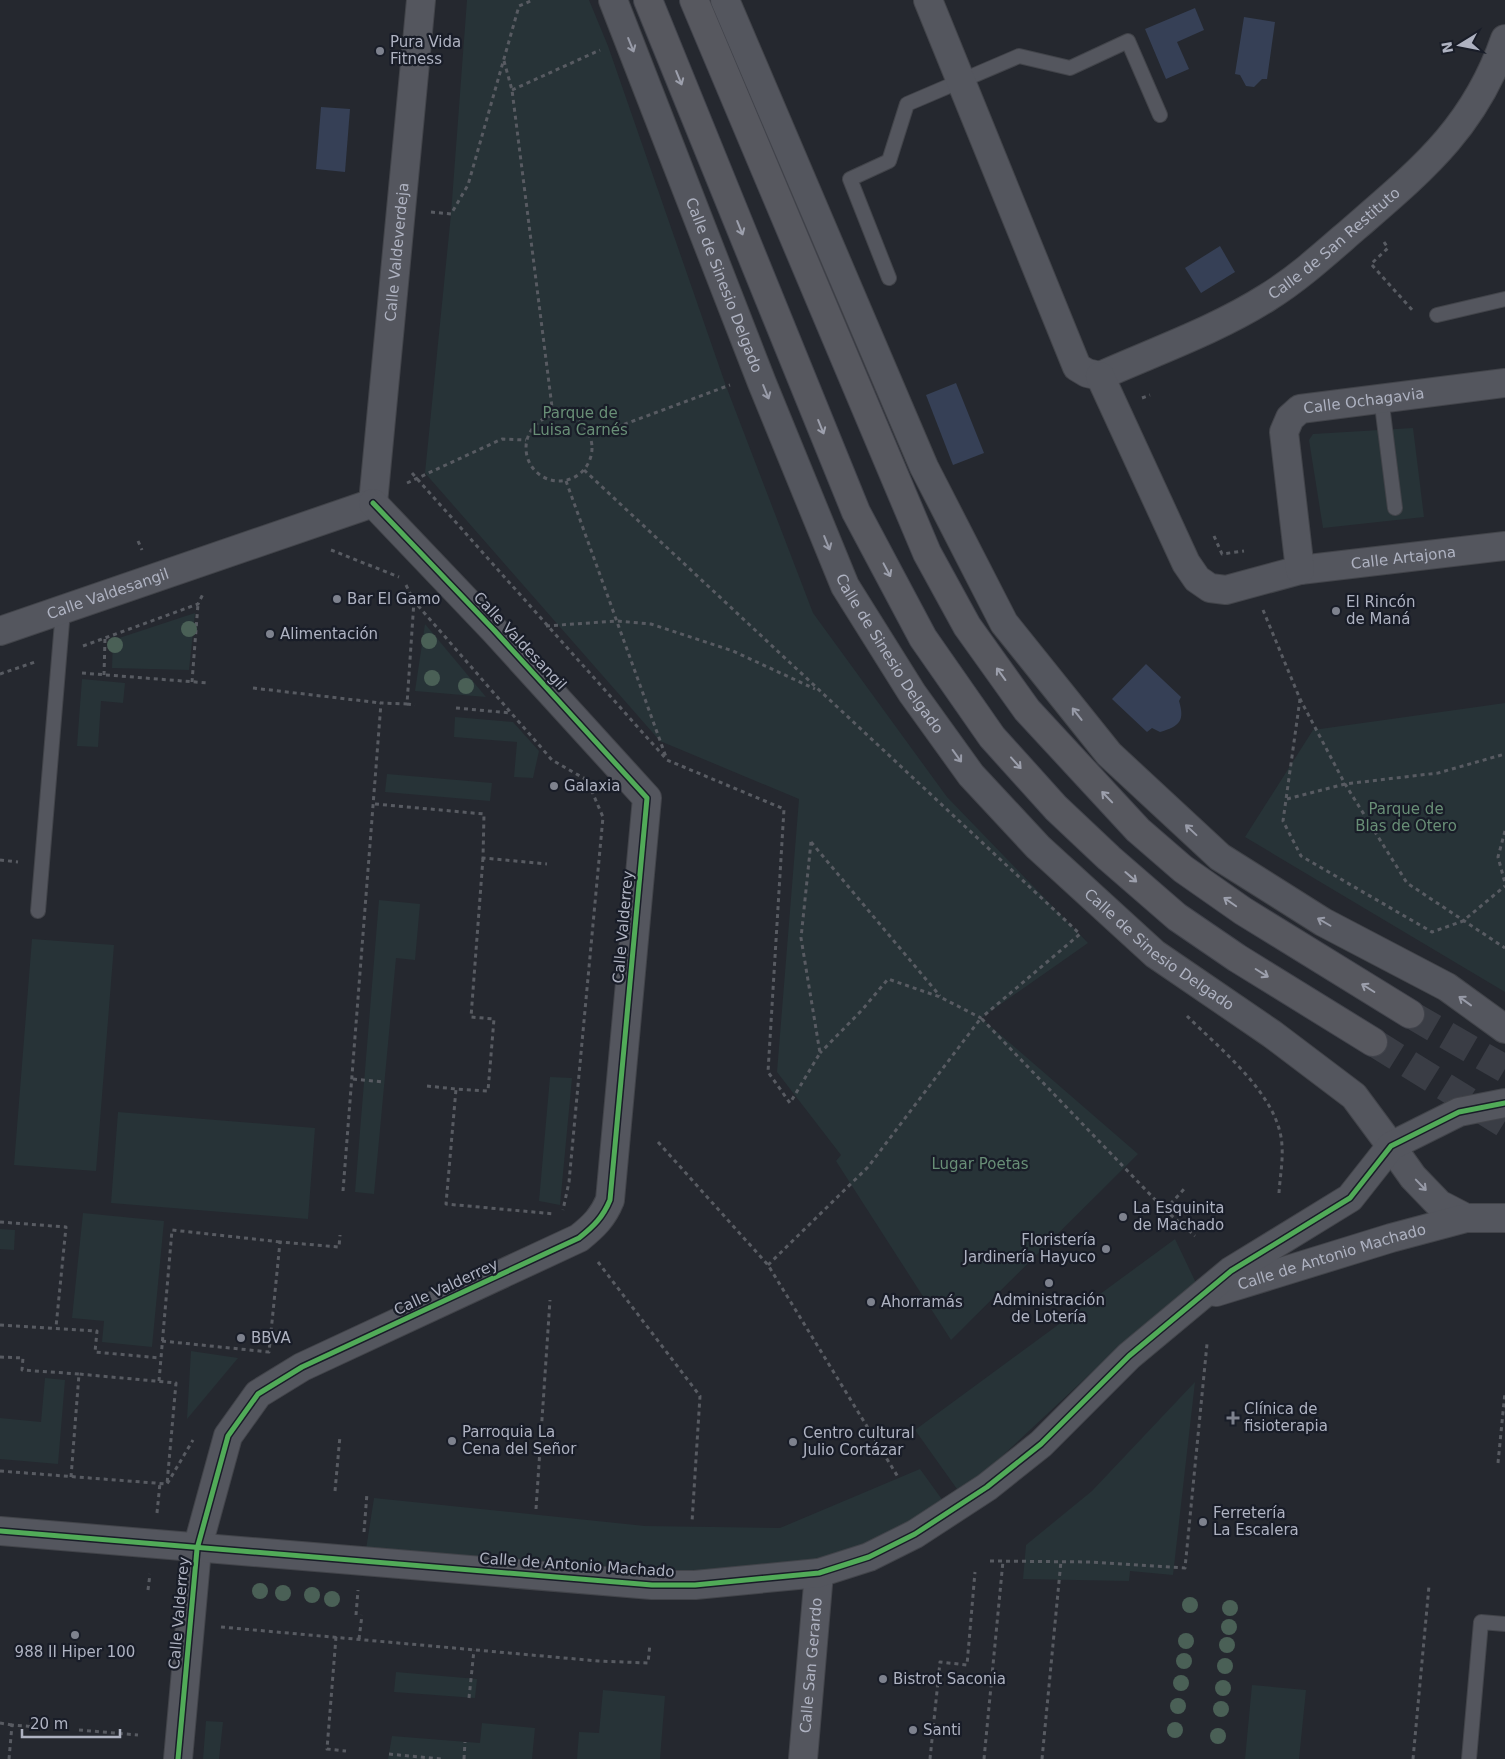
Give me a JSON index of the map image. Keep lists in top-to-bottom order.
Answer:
{
  "streets": {
    "street": [
      "Calle de San Restituto",
      "Calle Valdeverdeja",
      "Calle de Sinesio Delgado",
      "Calle Ochagavia",
      "Calle Artajona",
      "Calle Valdesangil",
      "Calle Valderrey",
      "Calle de Antonio Machado",
      "Calle San Gerardo"
    ]
  },
  "crossings": [
    ["Calle Valdeverdeja", "Calle Valdesangil"],
    ["Calle de Sinesio Delgado", "Calle de Antonio Machado"],
    ["Calle Ochagavia", "Calle Artajona"],
    ["Calle Valdesangil", "Calle Valderrey"],
    ["Calle Valderrey", "Calle de Antonio Machado"],
    ["Calle de Antonio Machado", "Calle San Gerardo"]
  ],
  "parks": ["Parque de Luisa Carnés", "Parque de Blas de Otero", "Lugar Poetas"],
  "places": {
    "other": [
      "Pura Vida Fitness",
      "Bar El Gamo",
      "El Rincón de Maná",
      "Alimentación",
      "Galaxia",
      "La Esquinita de Machado",
      "Floristería Jardinería Hayuco",
      "Administración de Lotería",
      "Ahorramás",
      "BBVA",
      "Parroquia La Cena del Señor",
      "Centro cultural Julio Cortázar",
      "Ferretería La Escalera",
      "988 II Hiper 100",
      "Bistrot Saconia",
      "Santi"
    ],
    "health": ["Clínica de fisioterapia"]
  },
  "scale_bar": "20 m",
  "north": "left"
}
